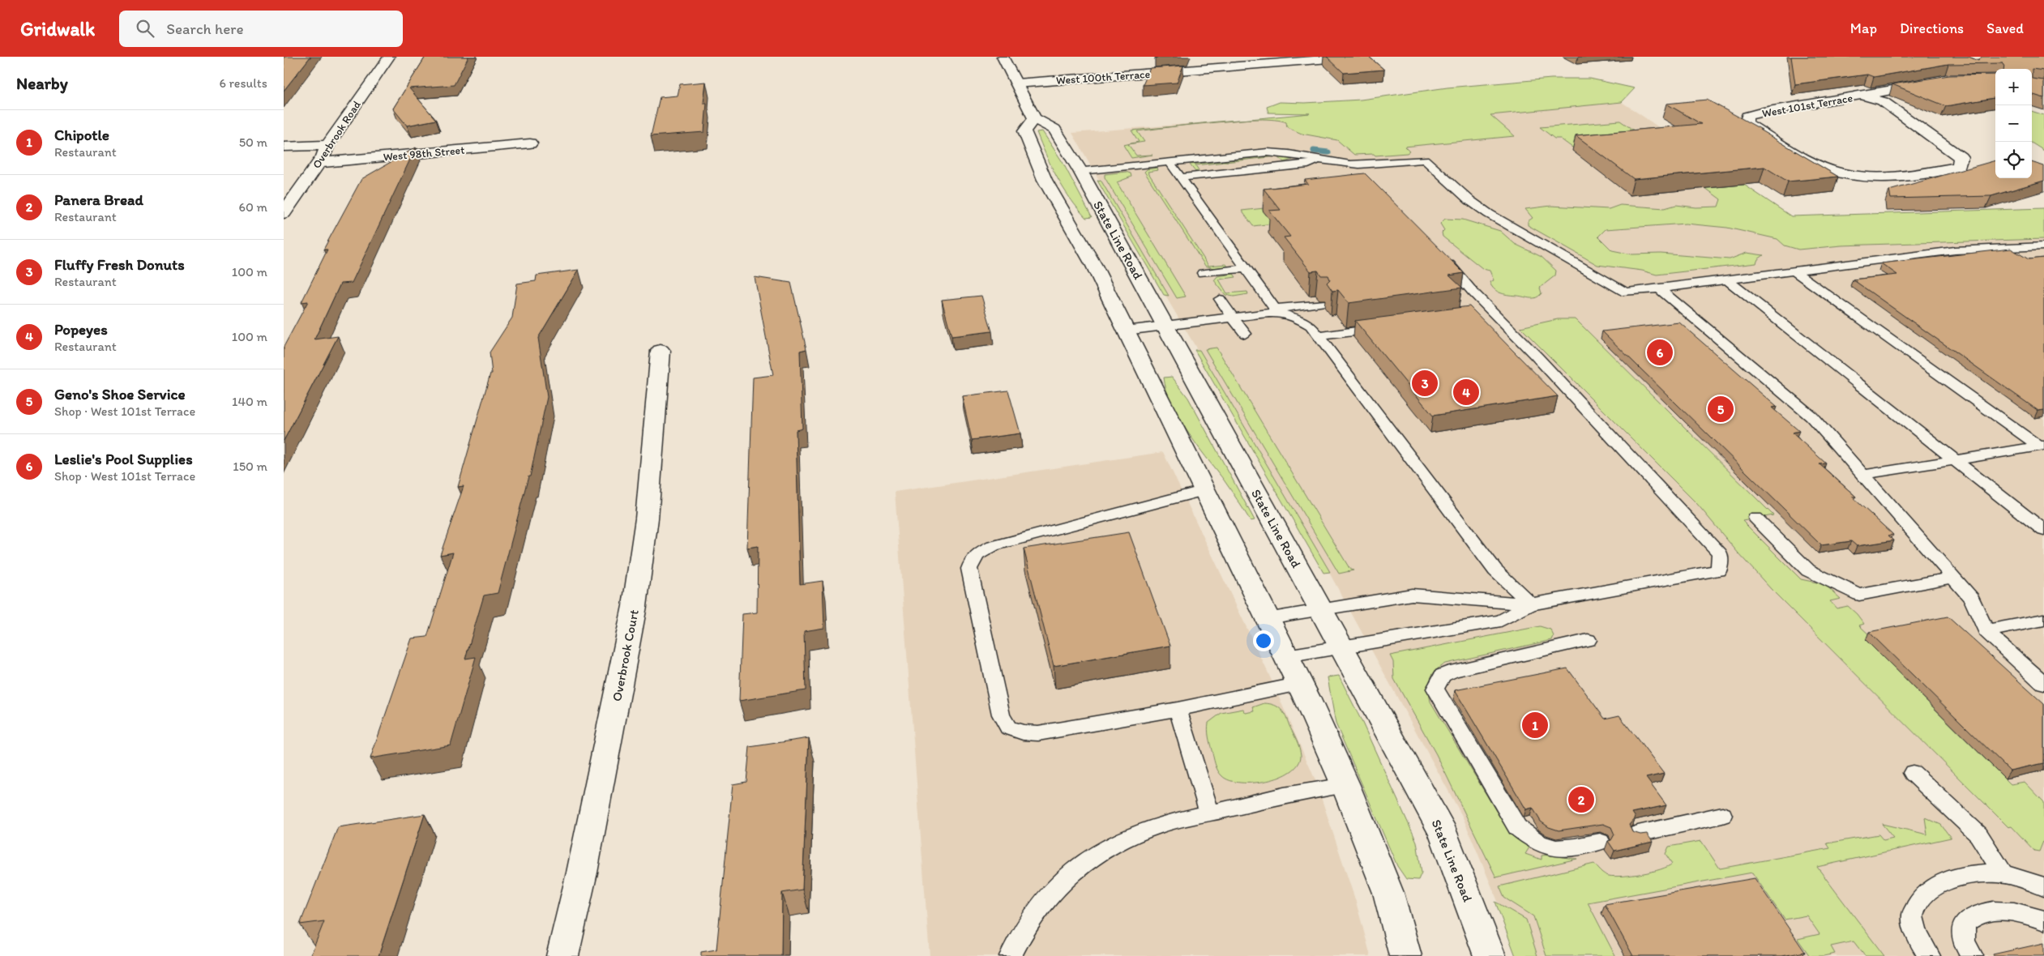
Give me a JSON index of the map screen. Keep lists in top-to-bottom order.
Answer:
{
  "streets": {
    "street": [
      "West 100th Terrace",
      "West 101st Terrace",
      "Overbrook Road",
      "West 98th Street",
      "State Line Road",
      "Overbrook Court"
    ]
  },
  "crossings": [
    ["Overbrook Road", "West 98th Street"]
  ],
  "page": {
    "header": "Gridwalk",
    "search": "Search here",
    "nav": ["Map", "Directions", "Saved"],
    "heading": ["Nearby", "6 results"],
    "map_buttons": ["+", "−"],
    "list": [
      {
        "mark": "1",
        "name": "Chipotle",
        "note": "Restaurant",
        "value": "50 m"
      },
      {
        "mark": "2",
        "name": "Panera Bread",
        "note": "Restaurant",
        "value": "60 m"
      },
      {
        "mark": "3",
        "name": "Fluffy Fresh Donuts",
        "note": "Restaurant",
        "value": "100 m"
      },
      {
        "mark": "4",
        "name": "Popeyes",
        "note": "Restaurant",
        "value": "100 m"
      },
      {
        "mark": "5",
        "name": "Geno's Shoe Service",
        "note": "Shop · West 101st Terrace",
        "value": "140 m"
      },
      {
        "mark": "6",
        "name": "Leslie's Pool Supplies",
        "note": "Shop · West 101st Terrace",
        "value": "150 m"
      }
    ],
    "pins": [
      "6",
      "3",
      "4",
      "5",
      "1",
      "2"
    ]
  }
}
